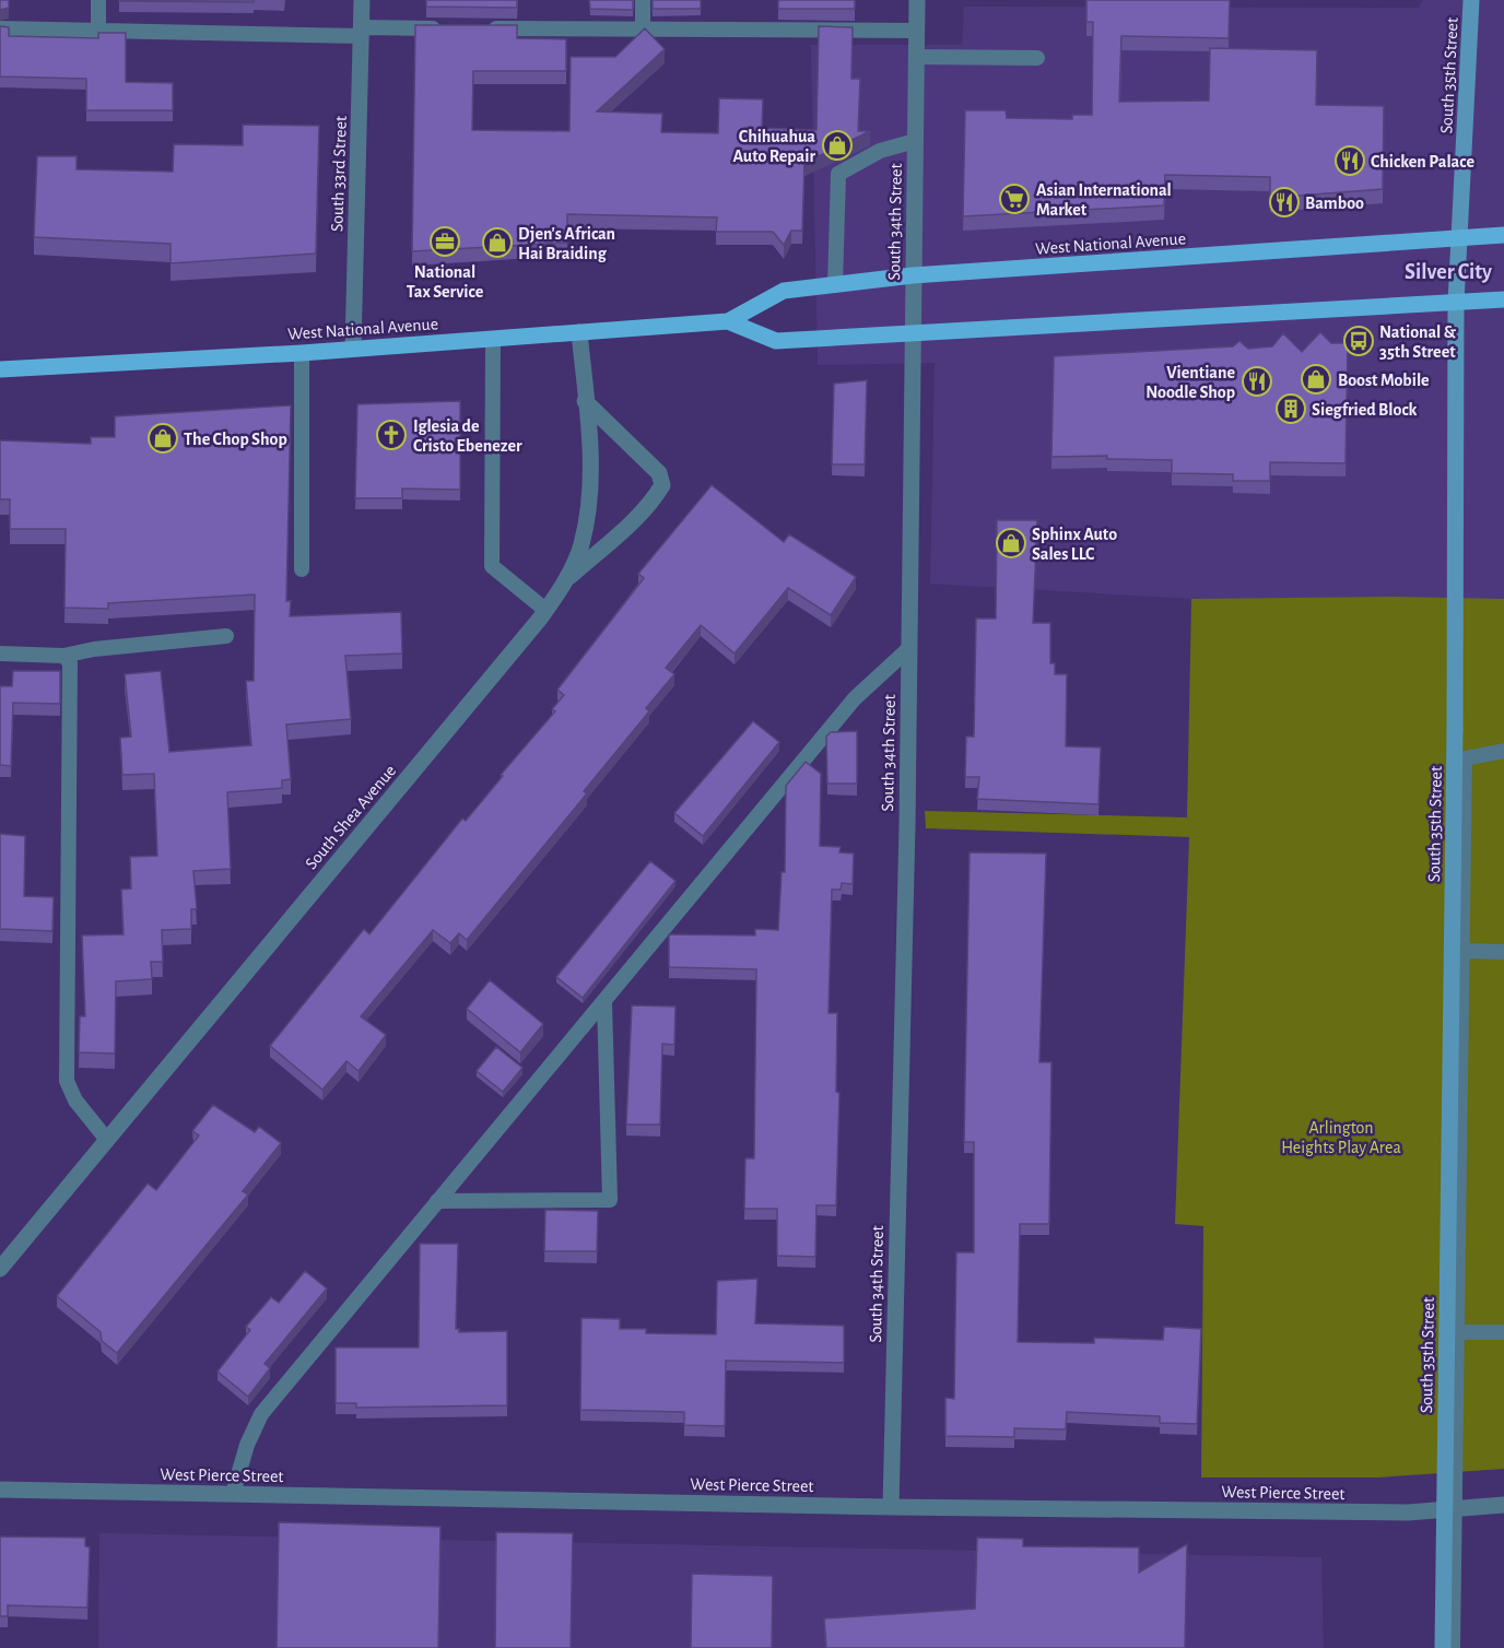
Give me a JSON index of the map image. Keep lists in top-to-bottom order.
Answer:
{
  "streets": {
    "main road": ["South 35th Street", "West National Avenue"],
    "street": [
      "South 33rd Street",
      "South 34th Street",
      "South Shea Avenue",
      "West Pierce Street"
    ]
  },
  "crossings": [
    ["South 35th Street", "West National Avenue"],
    ["South 33rd Street", "West National Avenue"],
    ["South 34th Street", "West National Avenue"],
    ["South 34th Street", "West Pierce Street"],
    ["West National Avenue", "South Shea Avenue"]
  ],
  "districts": ["Silver City"],
  "parks": ["Arlington Heights Play Area"],
  "places": {
    "shop": [
      "Chihuahua Auto Repair",
      "Djen's African Hai Braiding",
      "Boost Mobile",
      "The Chop Shop",
      "Sphinx Auto Sales LLC"
    ],
    "restaurant": ["Chicken Palace", "Bamboo", "Vientiane Noodle Shop"],
    "supermarket": ["Asian International Market"],
    "office": ["National Tax Service"],
    "bus stop": ["National & 35th Street"],
    "building": ["Siegfried Block"],
    "church": ["Iglesia de Cristo Ebenezer"]
  }
}
